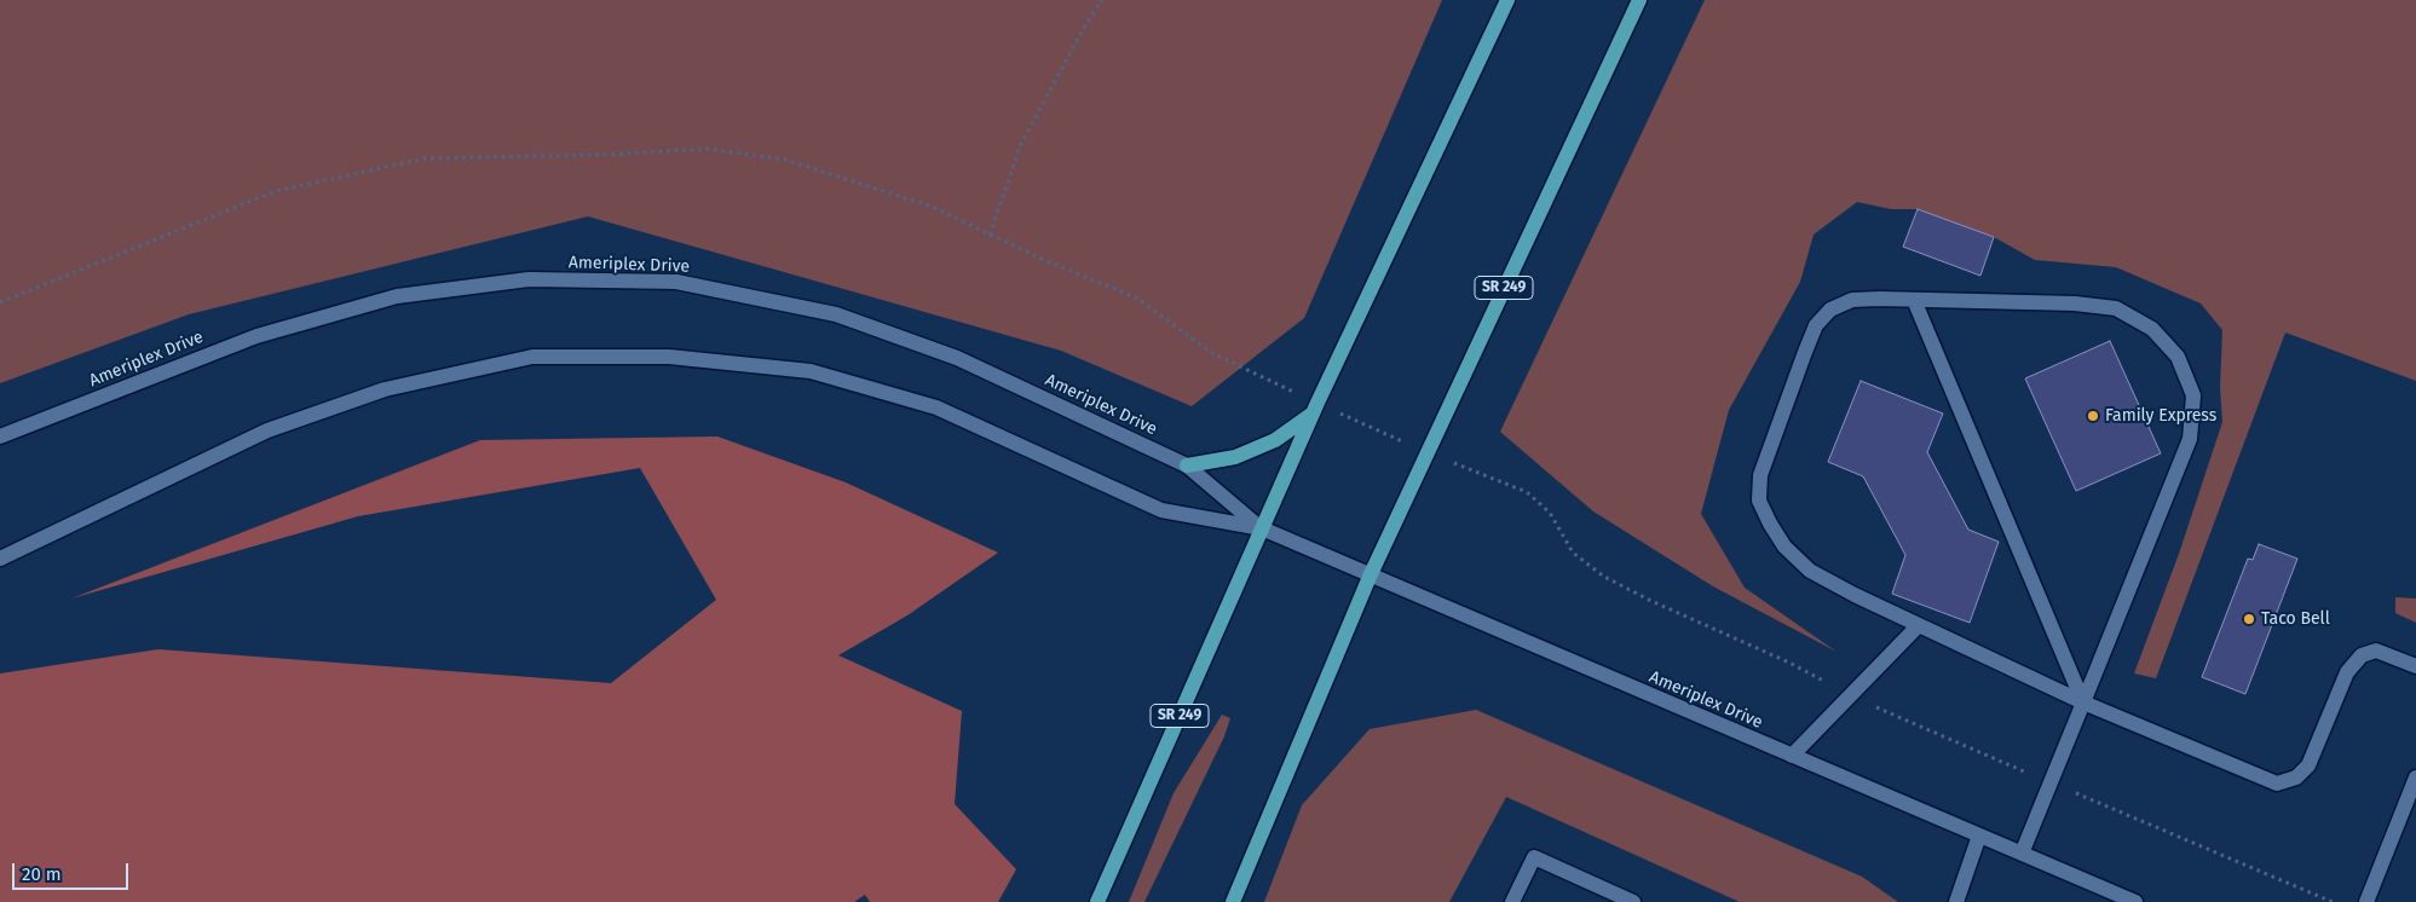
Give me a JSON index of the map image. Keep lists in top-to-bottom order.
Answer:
{
  "streets": {
    "main road": ["SR 249"],
    "street": ["Ameriplex Drive"]
  },
  "crossings": [
    ["Ameriplex Drive", "SR 249"]
  ],
  "places": ["Family Express", "Taco Bell"],
  "scale_bar": "20 m"
}
